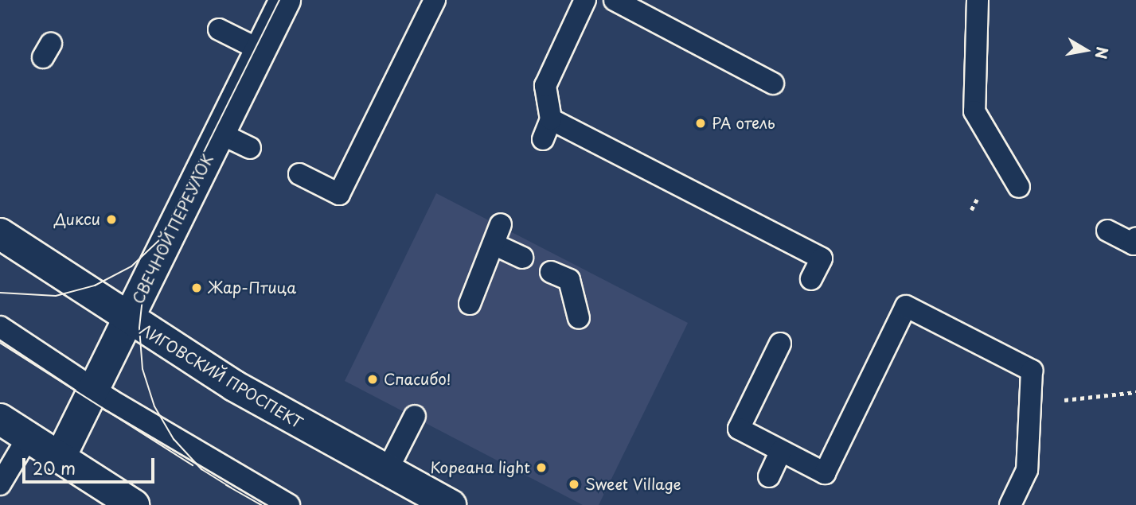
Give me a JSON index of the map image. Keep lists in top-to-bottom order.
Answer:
{
  "streets": {
    "main road": ["СВЕЧНОЙ ПЕРЕУЛОК", "ЛИГОВСКИЙ ПРОСПЕКТ"]
  },
  "crossings": [
    ["СВЕЧНОЙ ПЕРЕУЛОК", "ЛИГОВСКИЙ ПРОСПЕКТ"]
  ],
  "places": [
    "РА отель",
    "Дикси",
    "Жар-Птица",
    "Спасибо!",
    "Кореана light",
    "Sweet Village"
  ],
  "scale_bar": "20 m",
  "north": "right"
}
